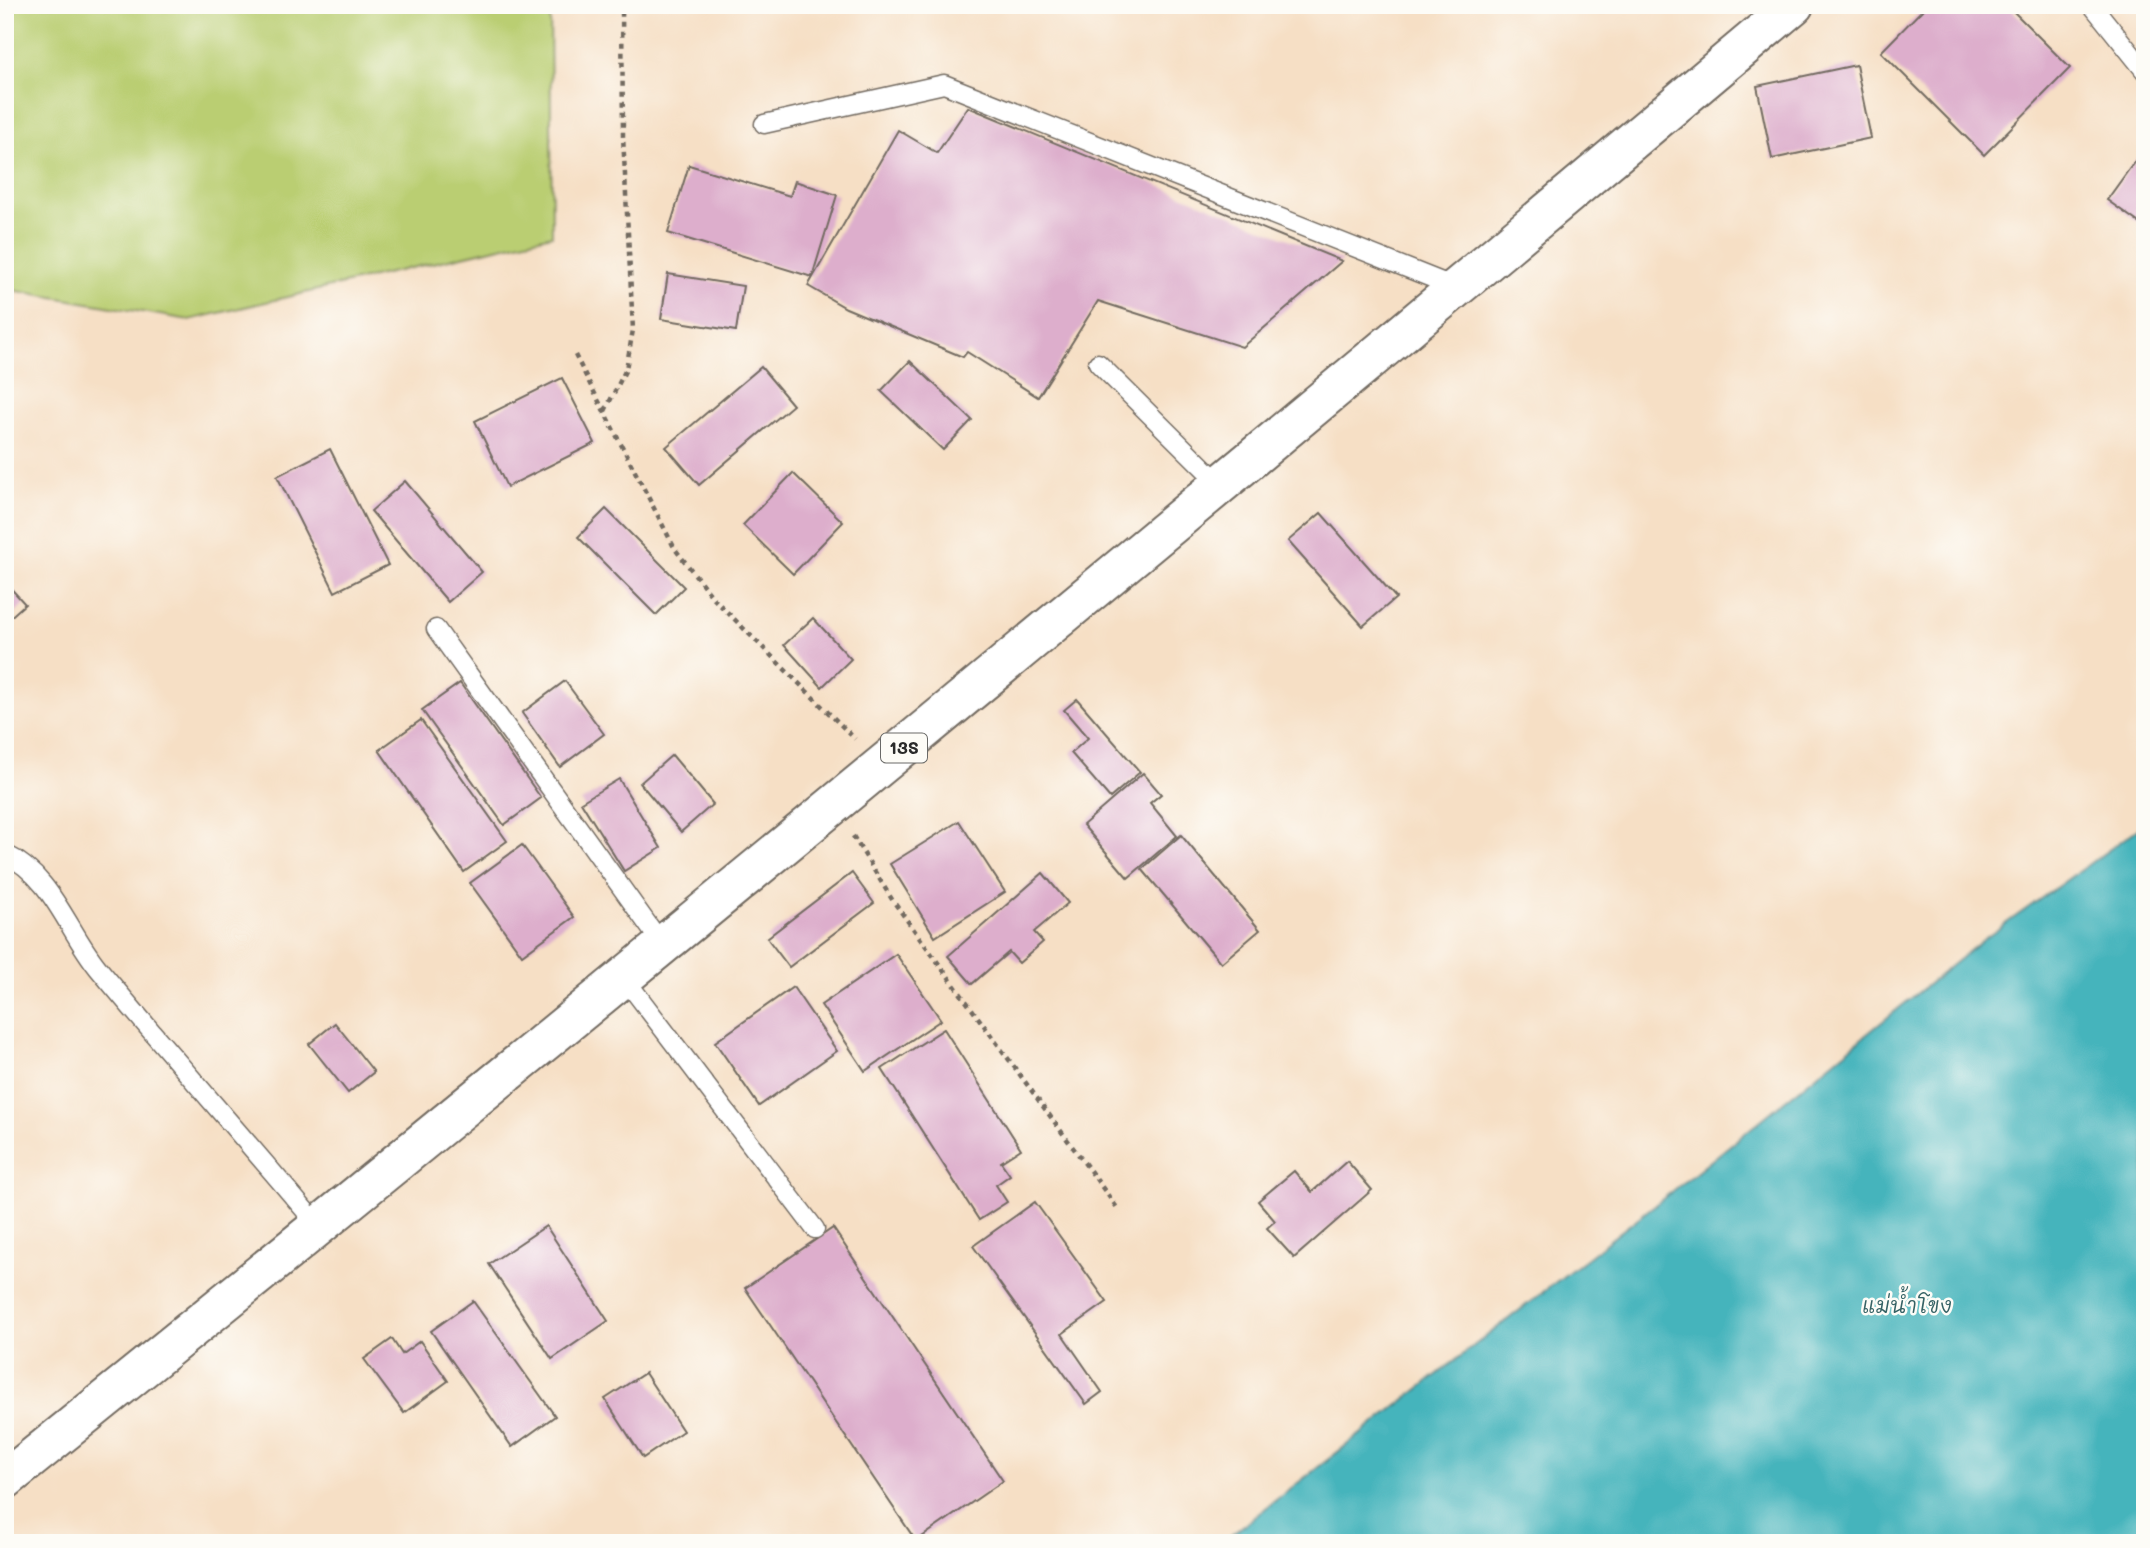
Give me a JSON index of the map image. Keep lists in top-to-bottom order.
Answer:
{
  "streets": {
    "highway": ["13S"]
  },
  "water": ["แม่น้ำโขง"]
}
